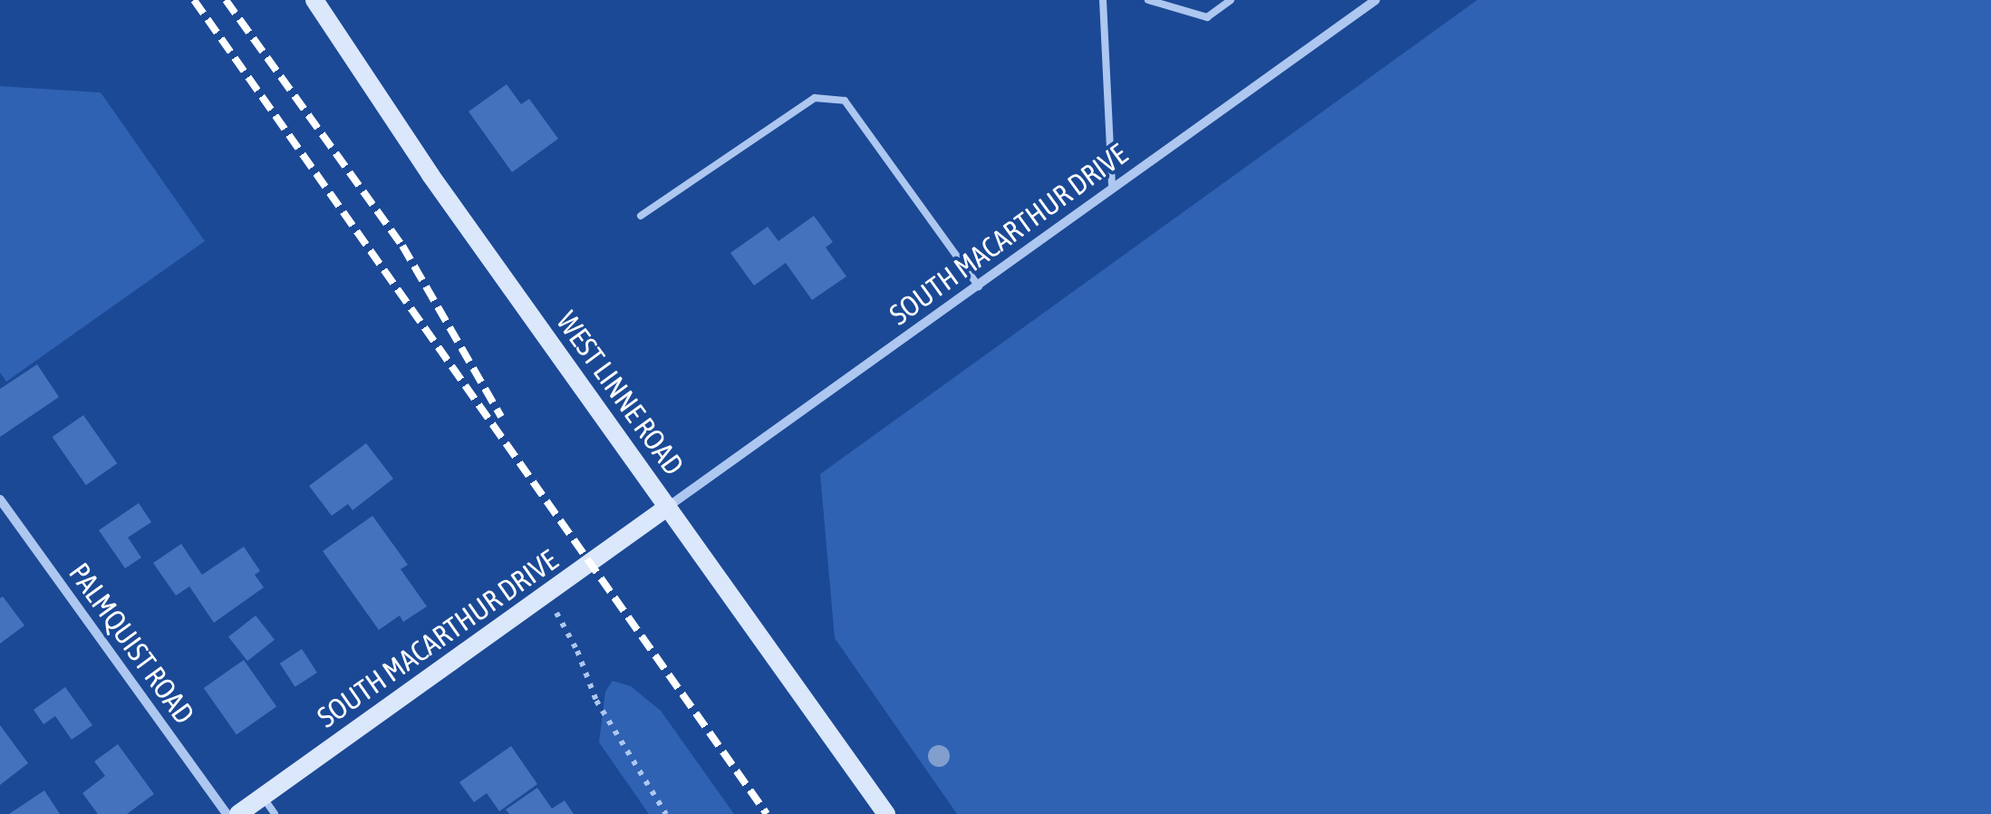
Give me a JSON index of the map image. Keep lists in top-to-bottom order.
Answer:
{
  "streets": {
    "street": ["SOUTH MACARTHUR DRIVE", "WEST LINNE ROAD", "PALMQUIST ROAD"]
  },
  "crossings": [
    ["SOUTH MACARTHUR DRIVE", "WEST LINNE ROAD"]
  ]
}
